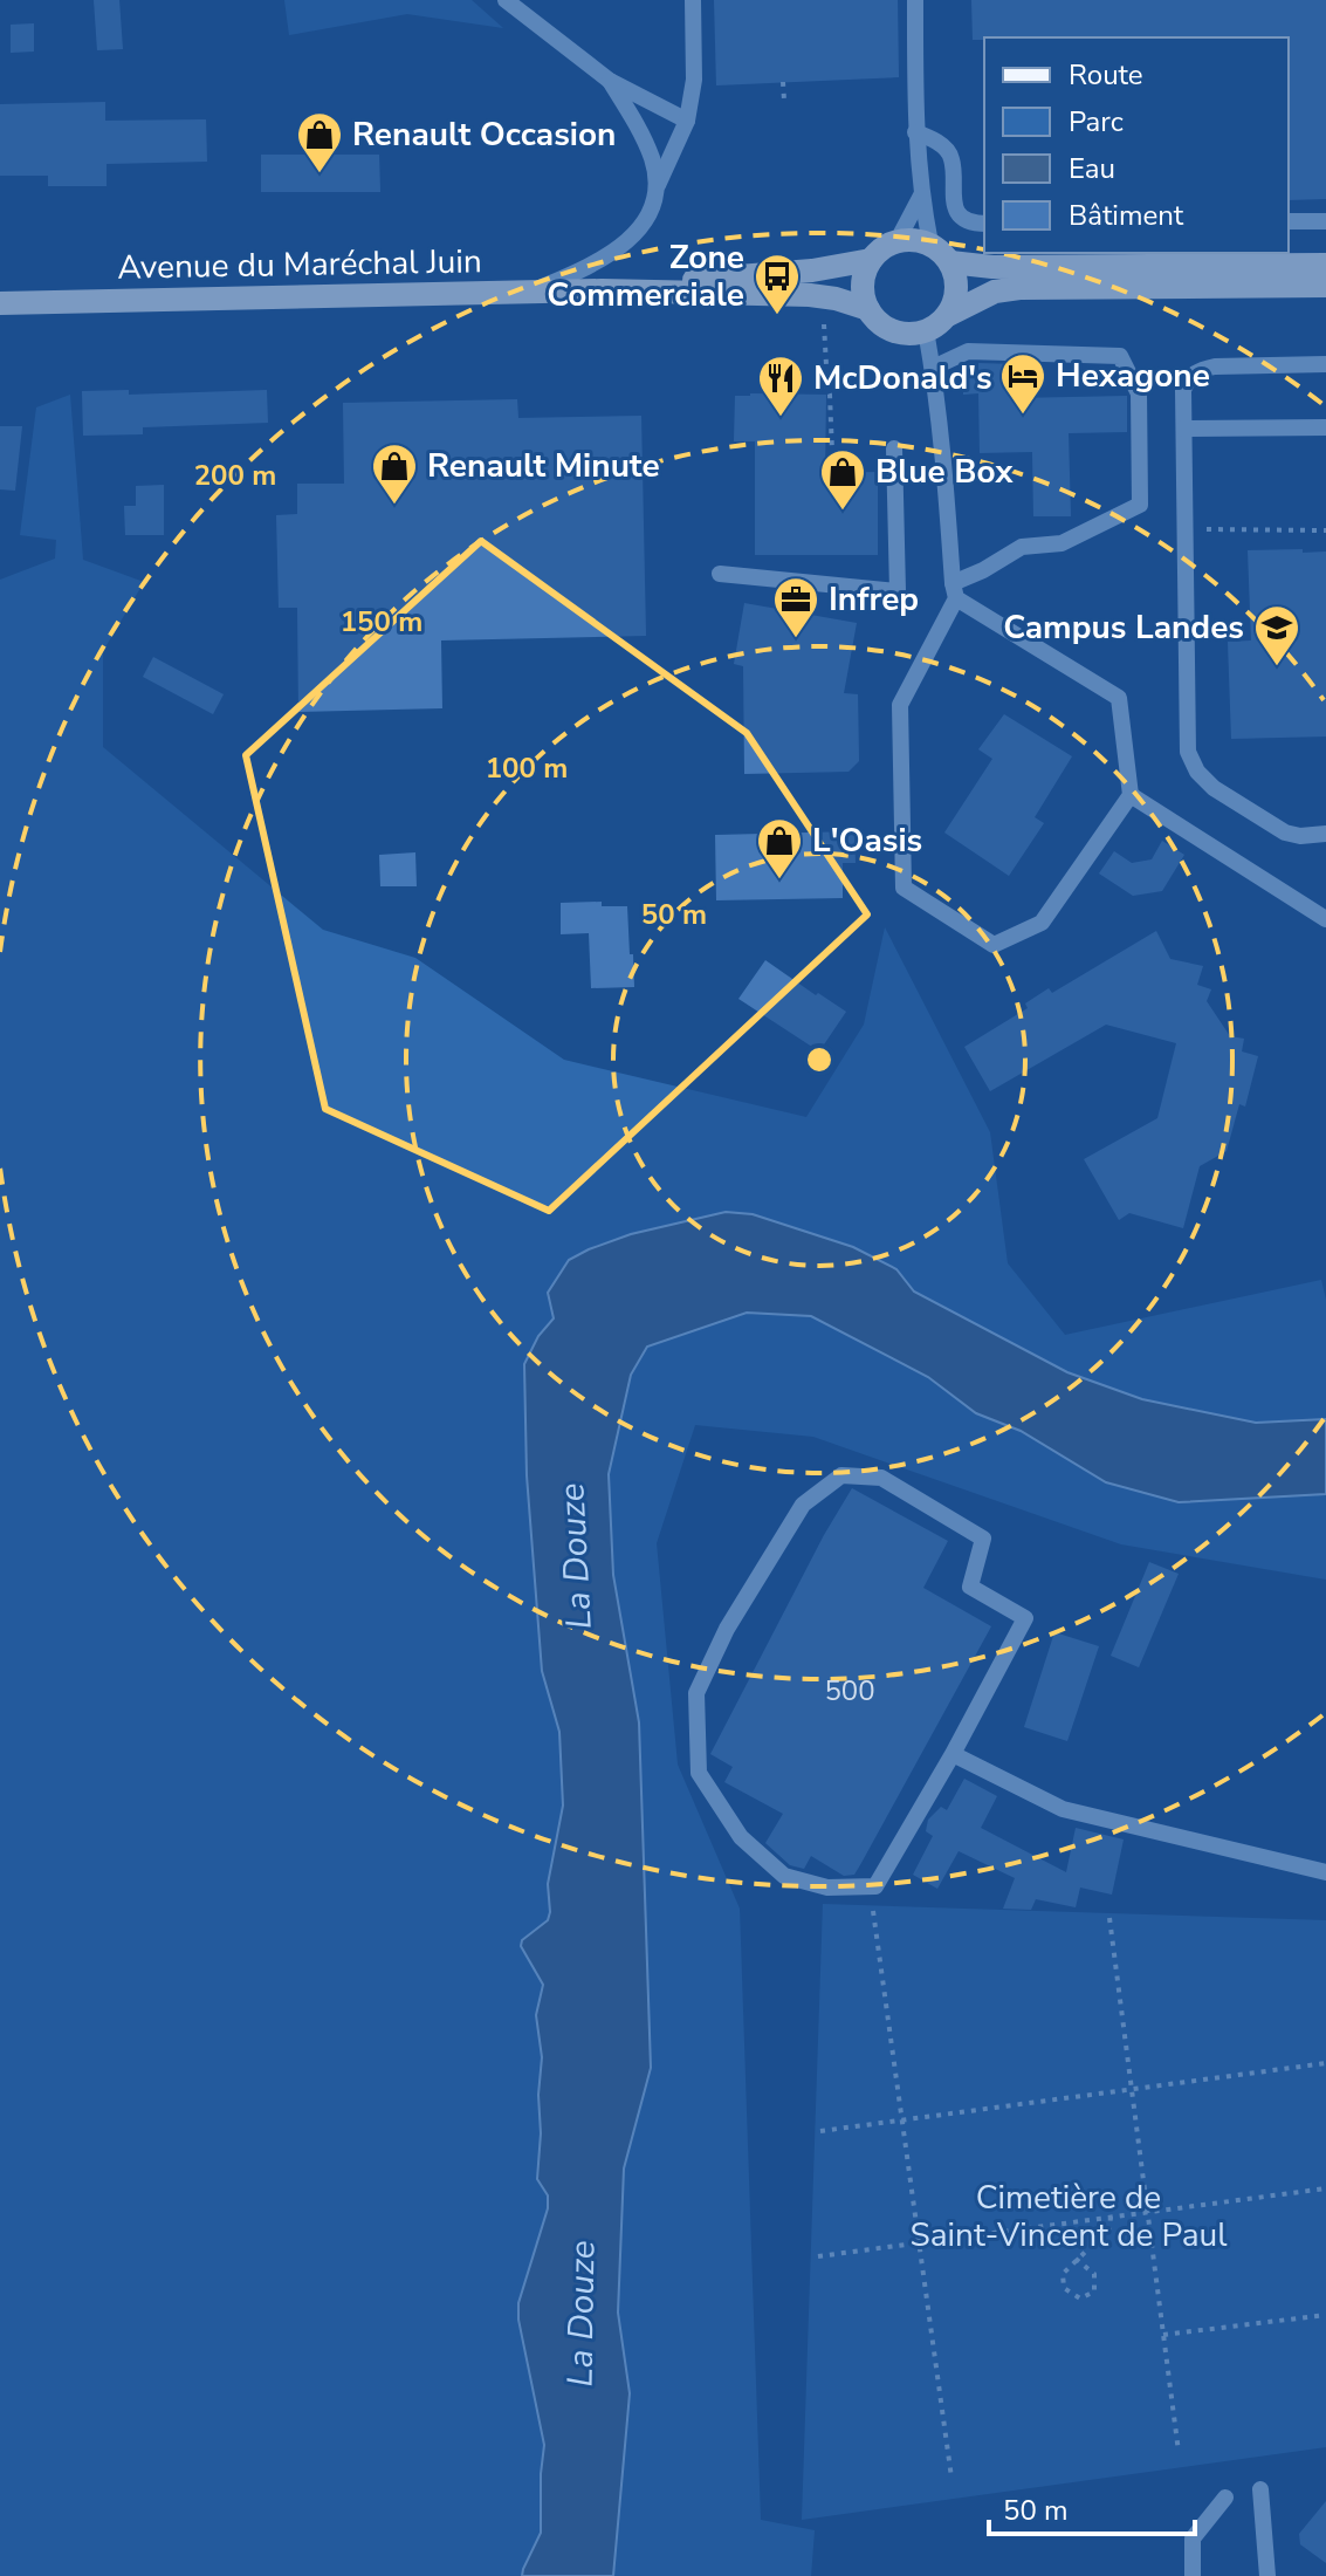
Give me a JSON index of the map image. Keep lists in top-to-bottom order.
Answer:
{
  "streets": {
    "main road": ["Avenue du Maréchal Juin"]
  },
  "water": ["La Douze"],
  "parks": ["Cimetière de Saint-Vincent de Paul"],
  "places": {
    "shop": [
      "Renault Occasion",
      "Renault Minute",
      "Blue Box",
      "L'Oasis"
    ],
    "bus stop": ["Zone Commerciale"],
    "hotel": ["Hexagone"],
    "restaurant": ["McDonald's"],
    "office": ["Infrep"],
    "school or university": ["Campus Landes"]
  },
  "house_numbers": ["500"],
  "legend": [
    "Route",
    "Parc",
    "Eau",
    "Bâtiment"
  ],
  "scale_bar": "50 m",
  "rings": [
    "200 m",
    "150 m",
    "100 m",
    "50 m"
  ]
}
